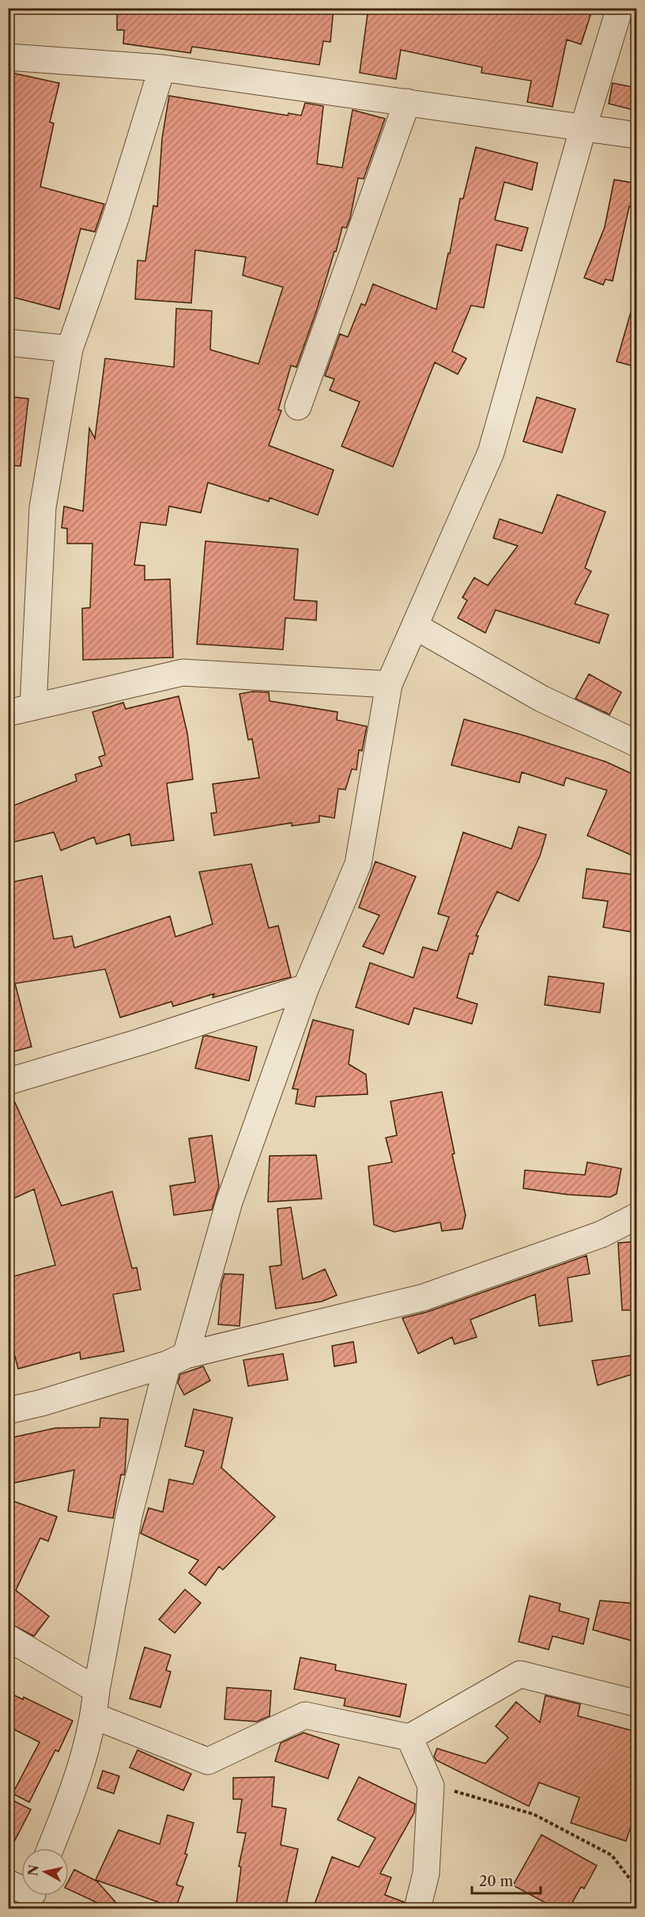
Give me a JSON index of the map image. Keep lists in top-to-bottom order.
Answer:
{
  "scale_bar": "20 m",
  "north": "left"
}
